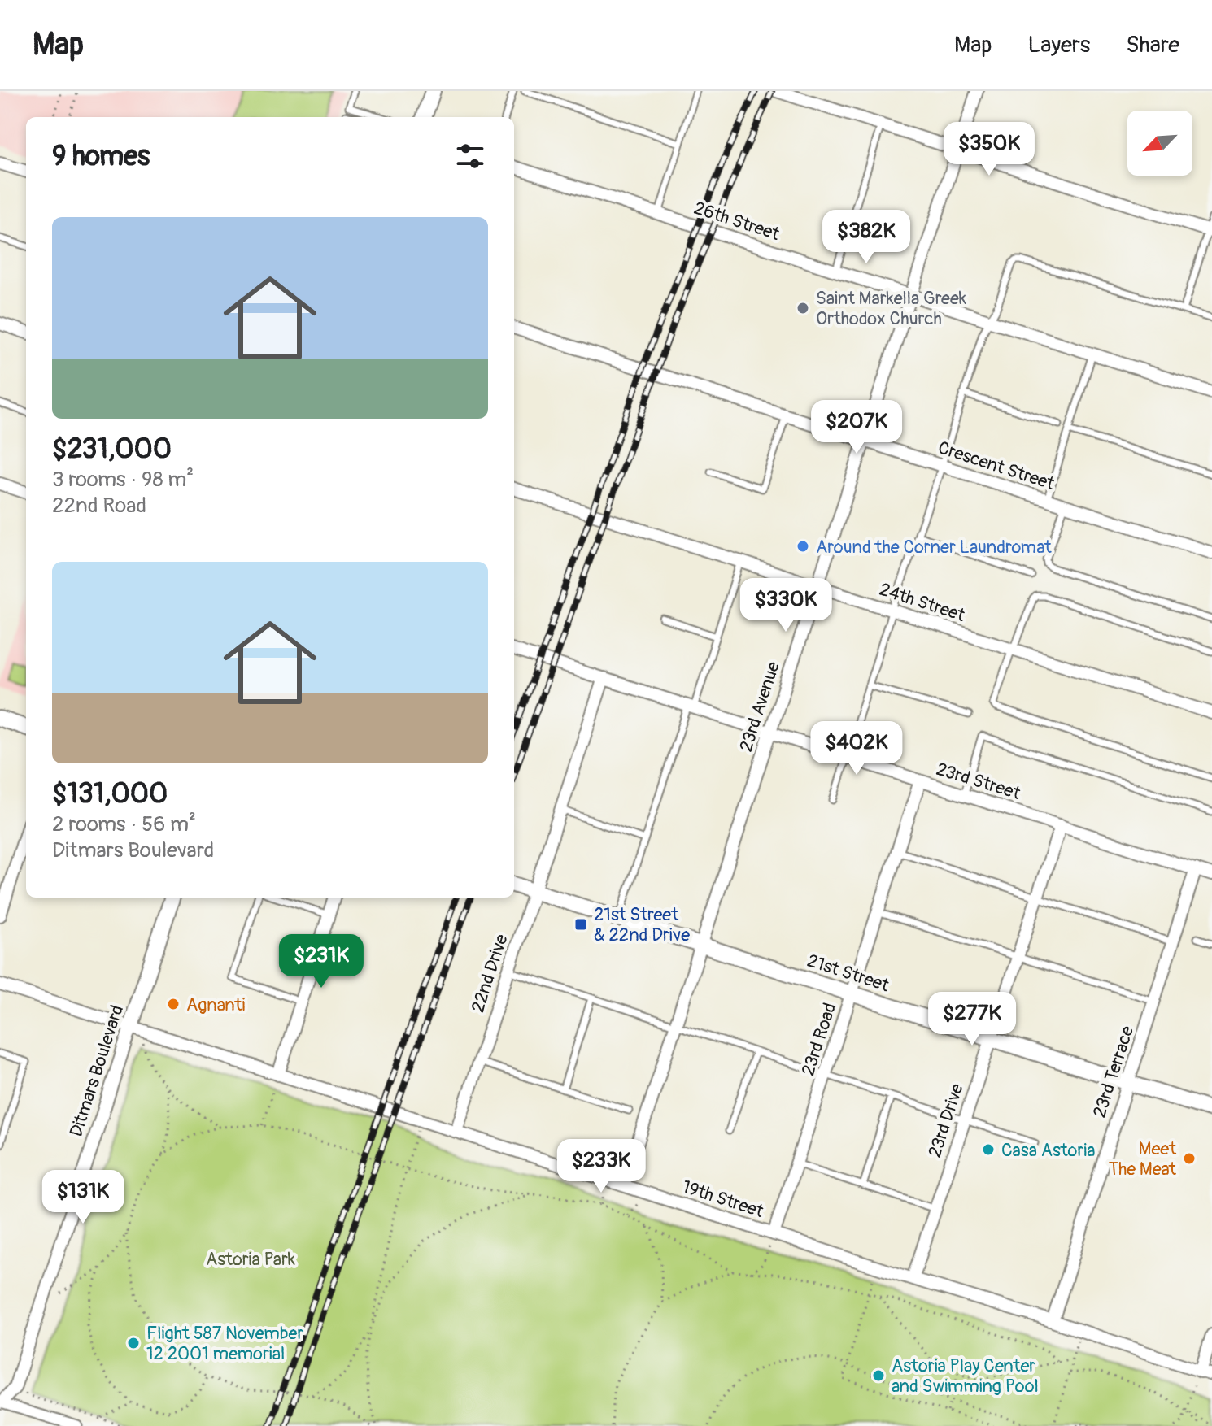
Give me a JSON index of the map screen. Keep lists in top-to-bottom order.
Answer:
{
  "streets": {
    "street": [
      "26th Street",
      "Crescent Street",
      "24th Street",
      "23rd Avenue",
      "23rd Street",
      "21st Street",
      "22nd Drive",
      "23rd Road",
      "Ditmars Boulevard",
      "23rd Terrace",
      "23rd Drive",
      "19th Street"
    ]
  },
  "crossings": [
    ["26th Street", "23rd Avenue"],
    ["Crescent Street", "23rd Avenue"],
    ["24th Street", "23rd Avenue"],
    ["23rd Avenue", "23rd Street"],
    ["23rd Avenue", "21st Street"],
    ["23rd Avenue", "19th Street"],
    ["23rd Street", "22nd Drive"],
    ["23rd Street", "23rd Road"],
    ["23rd Street", "23rd Terrace"],
    ["23rd Street", "23rd Drive"],
    ["21st Street", "22nd Drive"],
    ["21st Street", "23rd Road"],
    ["21st Street", "23rd Terrace"],
    ["21st Street", "23rd Drive"],
    ["22nd Drive", "19th Street"],
    ["23rd Road", "19th Street"],
    ["Ditmars Boulevard", "19th Street"],
    ["23rd Terrace", "19th Street"],
    ["23rd Drive", "19th Street"]
  ],
  "parks": ["Astoria Park"],
  "places": {
    "other": [
      "Saint Markella Greek Orthodox Church",
      "Around the Corner Laundromat",
      "Agnanti",
      "Casa Astoria",
      "Meet The Meat",
      "Flight 587 November 12 2001 memorial",
      "Astoria Play Center and Swimming Pool"
    ],
    "transit": ["21st Street & 22nd Drive"]
  },
  "north": "bottom left",
  "page": {
    "header": "Map",
    "nav": ["Map", "Layers", "Share"],
    "heading": "9 homes",
    "price": [
      "$350K",
      "$382K",
      "$207K",
      "$330K",
      "$402K",
      "$231K",
      "$277K",
      "$233K",
      "$131K"
    ],
    "list": [
      {
        "name": "$231,000",
        "note": "3 rooms · 98 m² · 22nd Road"
      },
      {
        "name": "$131,000",
        "note": "2 rooms · 56 m² · Ditmars Boulevard"
      }
    ]
  }
}
